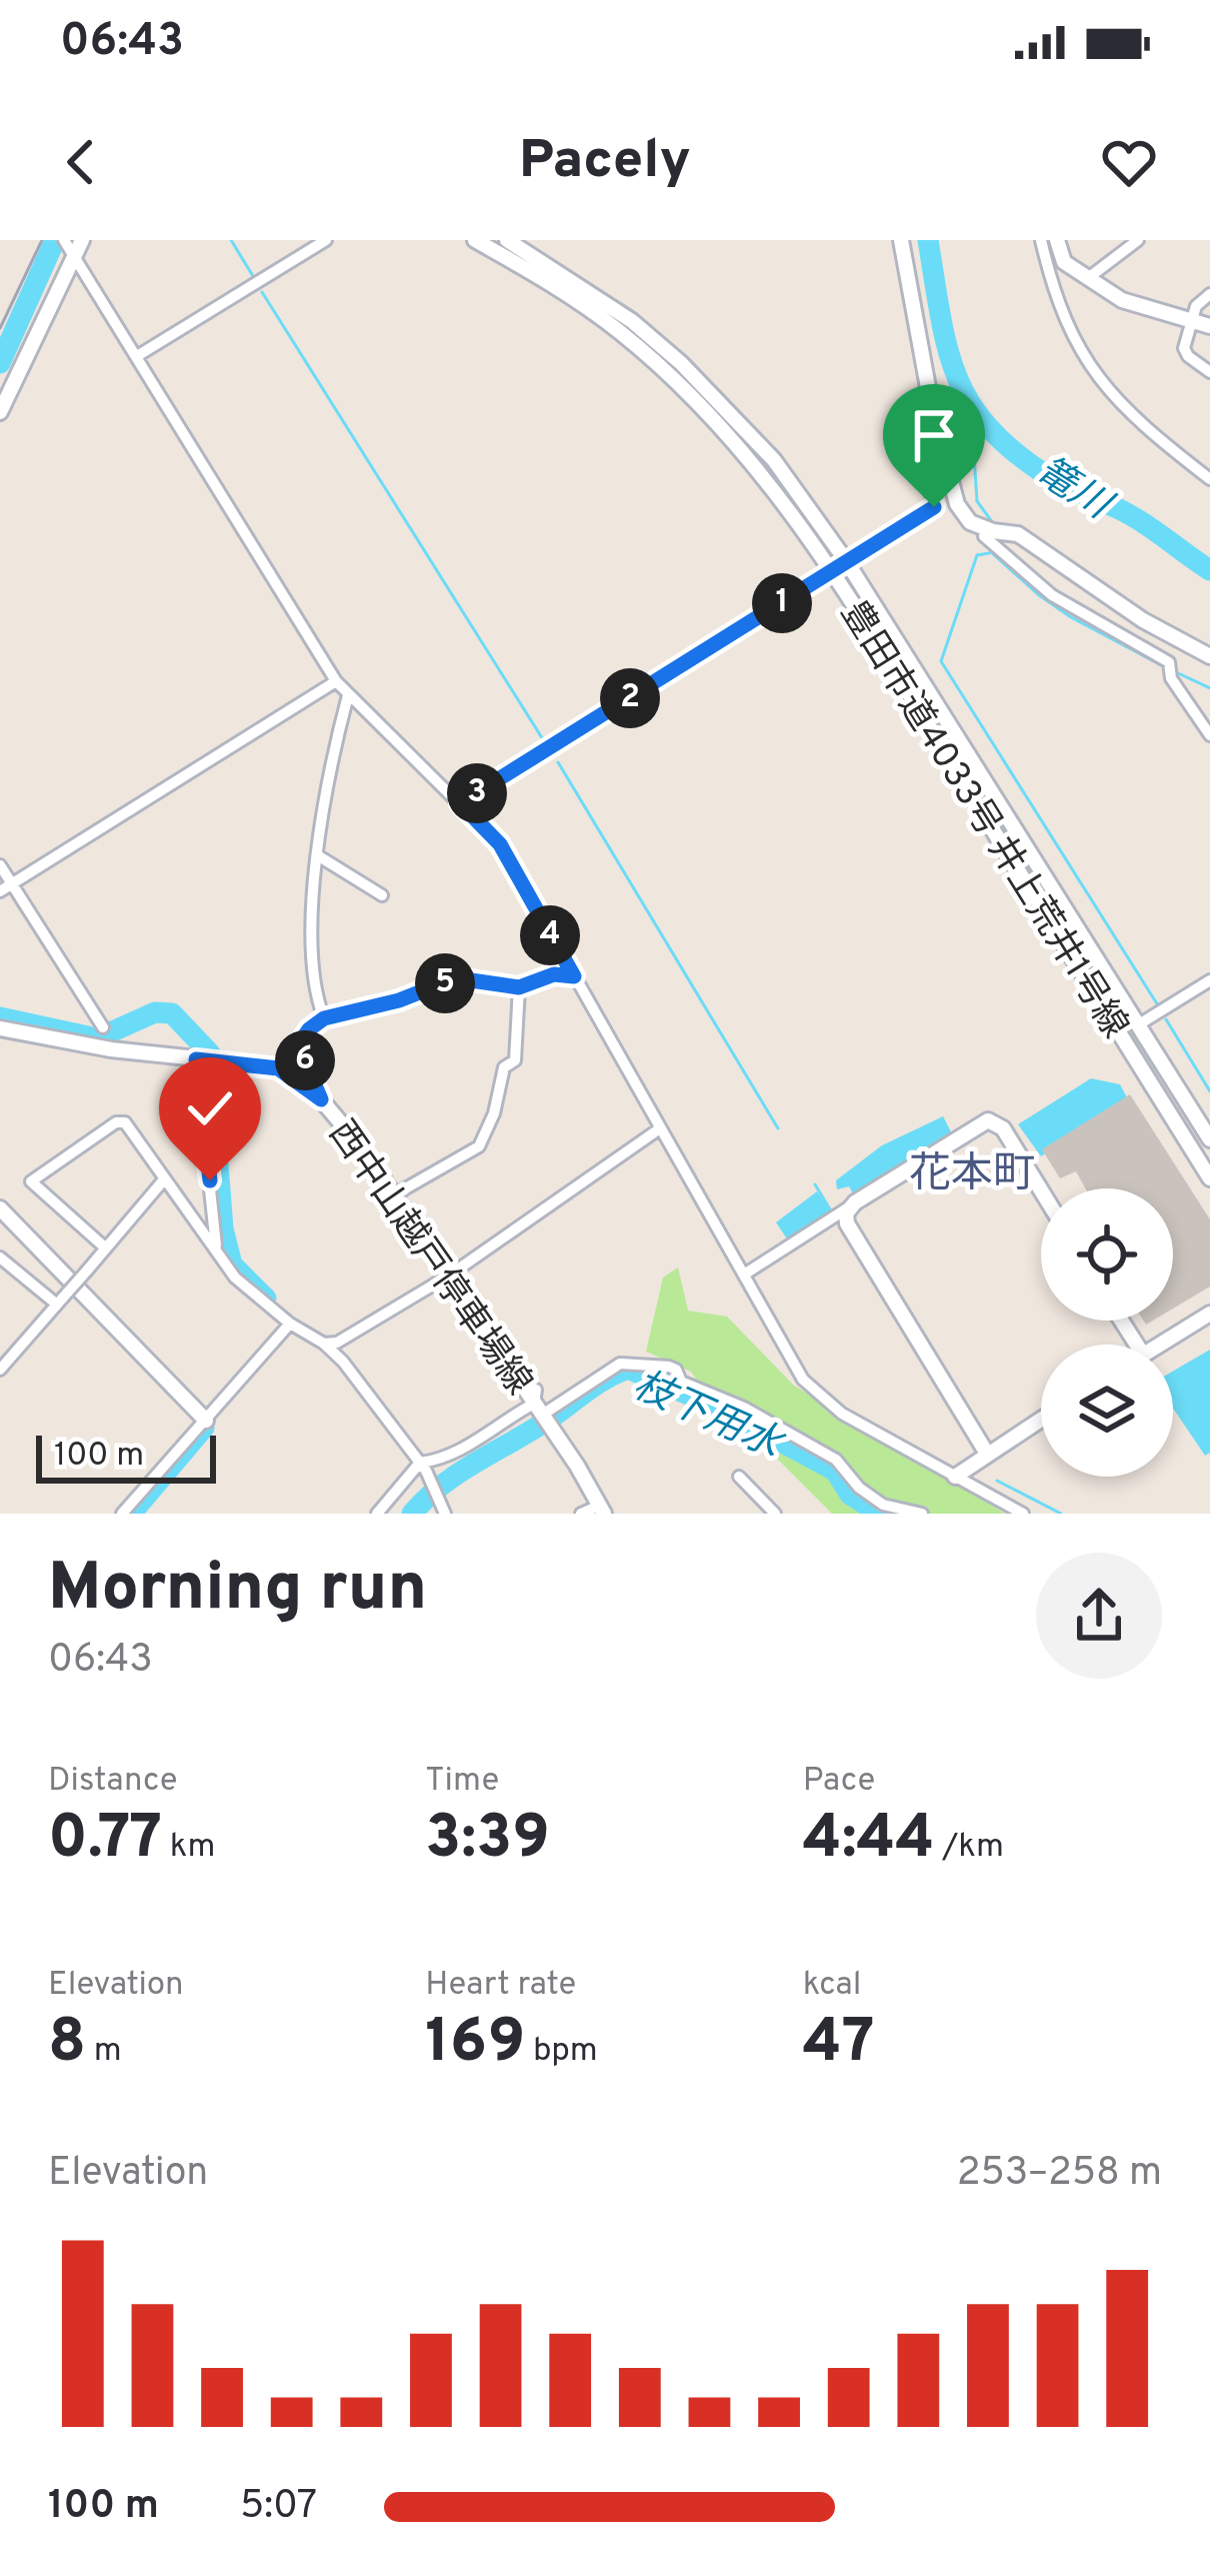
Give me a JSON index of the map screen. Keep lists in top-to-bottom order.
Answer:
{
  "streets": {
    "street": ["豊田市道4033号 井上荒井1号線", "西中山越戸停車場線"]
  },
  "districts": ["花本町"],
  "water": ["篭川", "枝下用水"],
  "scale_bar": "100 m",
  "page": {
    "status": "06:43",
    "header": "Pacely",
    "pins": [
      "1",
      "2",
      "3",
      "4",
      "5",
      "6"
    ],
    "scale": "100 m",
    "heading": ["Morning run", "06:43"],
    "stats": [
      ["Distance", "0.77 km"],
      ["Time", "3:39"],
      ["Pace", "4:44 /km"],
      ["Elevation", "8 m"],
      ["Heart rate", "169 bpm"],
      ["kcal", "47"]
    ],
    "chart": ["Elevation", "253–258 m"],
    "list": [
      {
        "name": "100 m",
        "note": "5:07"
      }
    ]
  }
}
